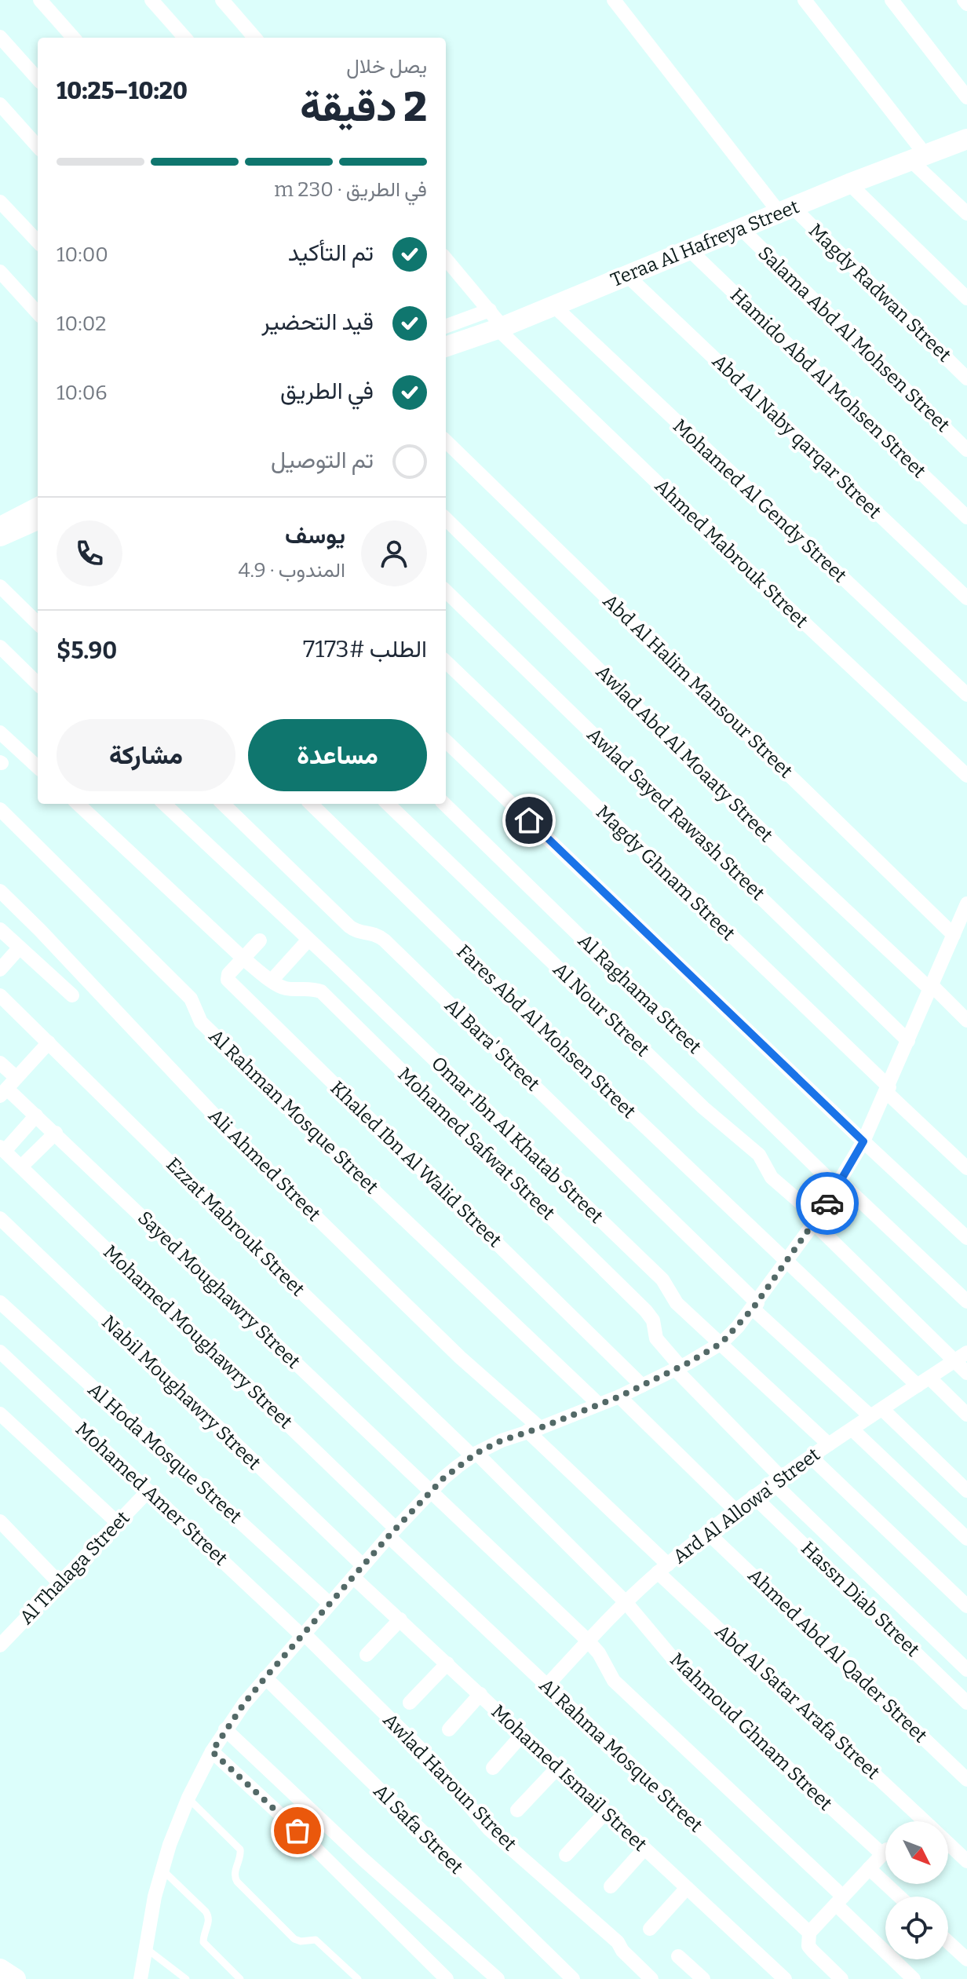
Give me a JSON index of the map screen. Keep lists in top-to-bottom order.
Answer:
{
  "streets": {
    "street": [
      "Teraa Al Hafreya Street",
      "Magdy Radwan Street",
      "Salama Abd Al Mohsen Street",
      "Hamido Abd Al Mohsen Street",
      "Abd Al Naby qarqar Street",
      "Mohamed Al Gendy Street",
      "Ahmed Mabrouk Street",
      "Abd Al Halim Mansour Street",
      "Awlad Abd Al Moaaty Street",
      "Awlad Sayed Rawash Street",
      "Magdy Ghnam Street",
      "Al Raghama Street",
      "Al Nour Street",
      "Fares Abd Al Mohsen Street",
      "Al Bara' Street",
      "Al Rahman Mosque Street",
      "Omar Ibn Al Khatab Street",
      "Mohamed Safwat Street",
      "Khaled Ibn Al Walid Street",
      "Ali Ahmed Street",
      "Ezzat Mabrouk Street",
      "Sayed Moughawry Street",
      "Mohamed Moughawry Street",
      "Nabil Moughawry Street",
      "Al Hoda Mosque Street",
      "Mohamed Amer Street",
      "Ard Al Allowa' Street",
      "Al Thalaga Street",
      "Hassn Diab Street",
      "Ahmed Abd Al Qader Street",
      "Abd Al Satar Arafa Street",
      "Mahmoud Ghnam Street",
      "Al Rahma Mosque Street",
      "Mohamed Ismail Street",
      "Awlad Haroun Street",
      "Al Safa Street"
    ]
  },
  "crossings": [
    ["Teraa Al Hafreya Street", "Magdy Radwan Street"],
    ["Teraa Al Hafreya Street", "Salama Abd Al Mohsen Street"],
    ["Teraa Al Hafreya Street", "Hamido Abd Al Mohsen Street"],
    ["Teraa Al Hafreya Street", "Abd Al Naby qarqar Street"],
    ["Teraa Al Hafreya Street", "Mohamed Al Gendy Street"],
    ["Teraa Al Hafreya Street", "Ahmed Mabrouk Street"],
    ["Al Nour Street", "Ard Al Allowa' Street"],
    ["Fares Abd Al Mohsen Street", "Ard Al Allowa' Street"],
    ["Al Bara' Street", "Ard Al Allowa' Street"],
    ["Omar Ibn Al Khatab Street", "Ard Al Allowa' Street"],
    ["Mohamed Safwat Street", "Khaled Ibn Al Walid Street"],
    ["Mohamed Safwat Street", "Ard Al Allowa' Street"],
    ["Ali Ahmed Street", "Ard Al Allowa' Street"],
    ["Ali Ahmed Street", "Abd Al Satar Arafa Street"],
    ["Ezzat Mabrouk Street", "Ard Al Allowa' Street"],
    ["Ezzat Mabrouk Street", "Mahmoud Ghnam Street"],
    ["Sayed Moughawry Street", "Ard Al Allowa' Street"],
    ["Mohamed Moughawry Street", "Al Rahma Mosque Street"],
    ["Mohamed Amer Street", "Al Thalaga Street"],
    ["Mohamed Amer Street", "Awlad Haroun Street"],
    ["Ard Al Allowa' Street", "Hassn Diab Street"],
    ["Ard Al Allowa' Street", "Ahmed Abd Al Qader Street"],
    ["Ard Al Allowa' Street", "Abd Al Satar Arafa Street"],
    ["Ard Al Allowa' Street", "Mahmoud Ghnam Street"],
    ["Ard Al Allowa' Street", "Al Rahma Mosque Street"]
  ],
  "north": "bottom right",
  "page": {
    "heading": ["2 دقيقة", "يصل خلال", "10:20–10:25"],
    "panel": [
      "يوسف",
      "المندوب · 4.9",
      "الطلب #7173",
      "$5.90"
    ],
    "bar": "في الطريق · 230 m",
    "list": [
      ["تم التأكيد", "10:00"],
      ["قيد التحضير", "10:02"],
      ["في الطريق", "10:06"],
      "تم التوصيل"
    ],
    "buttons": ["مساعدة", "مشاركة"]
  }
}
